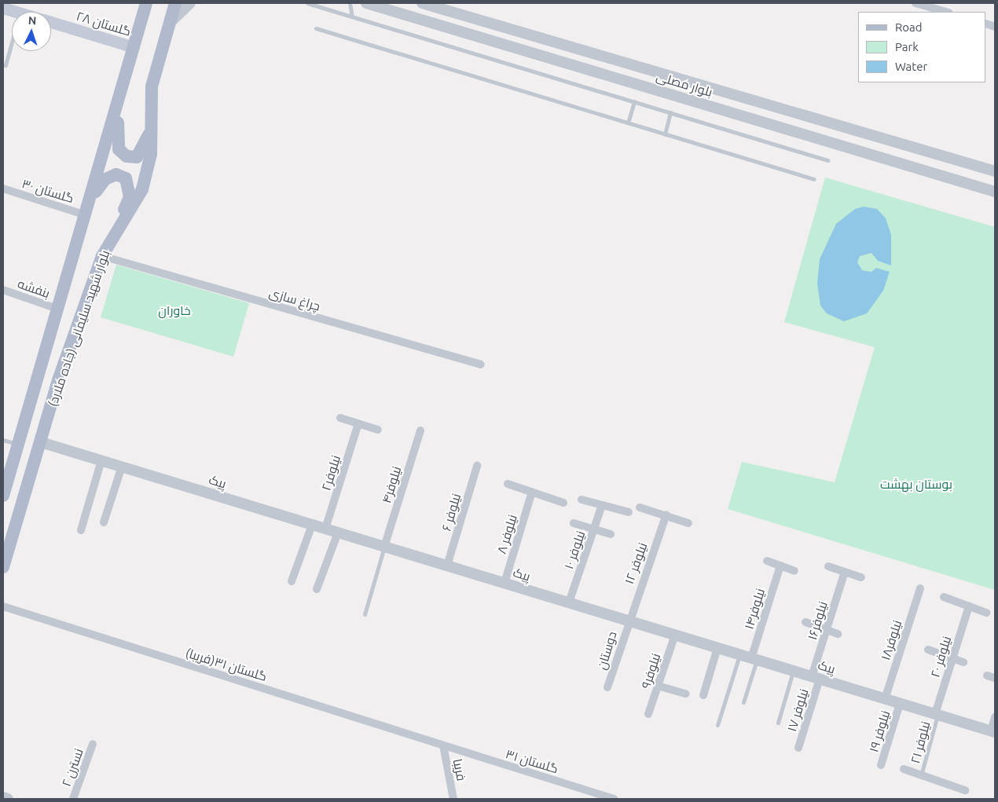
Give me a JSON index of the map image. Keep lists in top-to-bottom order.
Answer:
{
  "streets": {
    "main road": ["گلستان ۲۸", "بلوار شهید سلیمانی (جاده ملارد)"],
    "street": [
      "بلوار مصلی",
      "گلستان ۳۰",
      "بنفشه",
      "چراغ سازی",
      "نیلوفر۲",
      "پیک",
      "نیلوفر۴",
      "نیلوفر ۶",
      "نیلوفر ۸",
      "نیلوفر ۱۰",
      "نیلوفر ۱۲",
      "نیلوفر۱۴",
      "نیلوفر۱۶",
      "نیلوفر۱۸",
      "دوستان",
      "نیلوفر ۲۰",
      "گلستان ۳۱(فریبا)",
      "نیلوفر۹",
      "نیلوفر ۱۷",
      "نیلوفر ۱۹",
      "گلستان ۳۱",
      "نسترن ۲",
      "فریبا"
    ],
    "lane": ["نیلوفر ۲۱"]
  },
  "crossings": [
    ["گلستان ۲۸", "بلوار شهید سلیمانی (جاده ملارد)"],
    ["گلستان ۳۰", "بلوار شهید سلیمانی (جاده ملارد)"],
    ["بنفشه", "بلوار شهید سلیمانی (جاده ملارد)"],
    ["چراغ سازی", "بلوار شهید سلیمانی (جاده ملارد)"],
    ["بلوار شهید سلیمانی (جاده ملارد)", "پیک"],
    ["نیلوفر۲", "پیک"],
    ["پیک", "نیلوفر۴"],
    ["پیک", "نیلوفر ۶"],
    ["پیک", "نیلوفر ۸"],
    ["پیک", "نیلوفر ۱۰"],
    ["پیک", "نیلوفر ۱۲"],
    ["پیک", "نیلوفر۱۴"],
    ["پیک", "نیلوفر۱۶"],
    ["پیک", "نیلوفر۱۸"],
    ["پیک", "دوستان"],
    ["پیک", "نیلوفر ۲۰"],
    ["پیک", "نیلوفر۹"],
    ["پیک", "نیلوفر ۱۷"],
    ["پیک", "نیلوفر ۱۹"],
    ["پیک", "نیلوفر ۲۱"],
    ["نیلوفر ۱۲", "دوستان"],
    ["نیلوفر۱۶", "نیلوفر ۱۷"],
    ["نیلوفر ۲۰", "نیلوفر ۲۱"],
    ["گلستان ۳۱(فریبا)", "گلستان ۳۱"],
    ["گلستان ۳۱(فریبا)", "فریبا"],
    ["گلستان ۳۱", "فریبا"]
  ],
  "parks": ["خاوران", "بوستان بهشت"],
  "legend": ["Road", "Park", "Water"],
  "north": "top"
}
